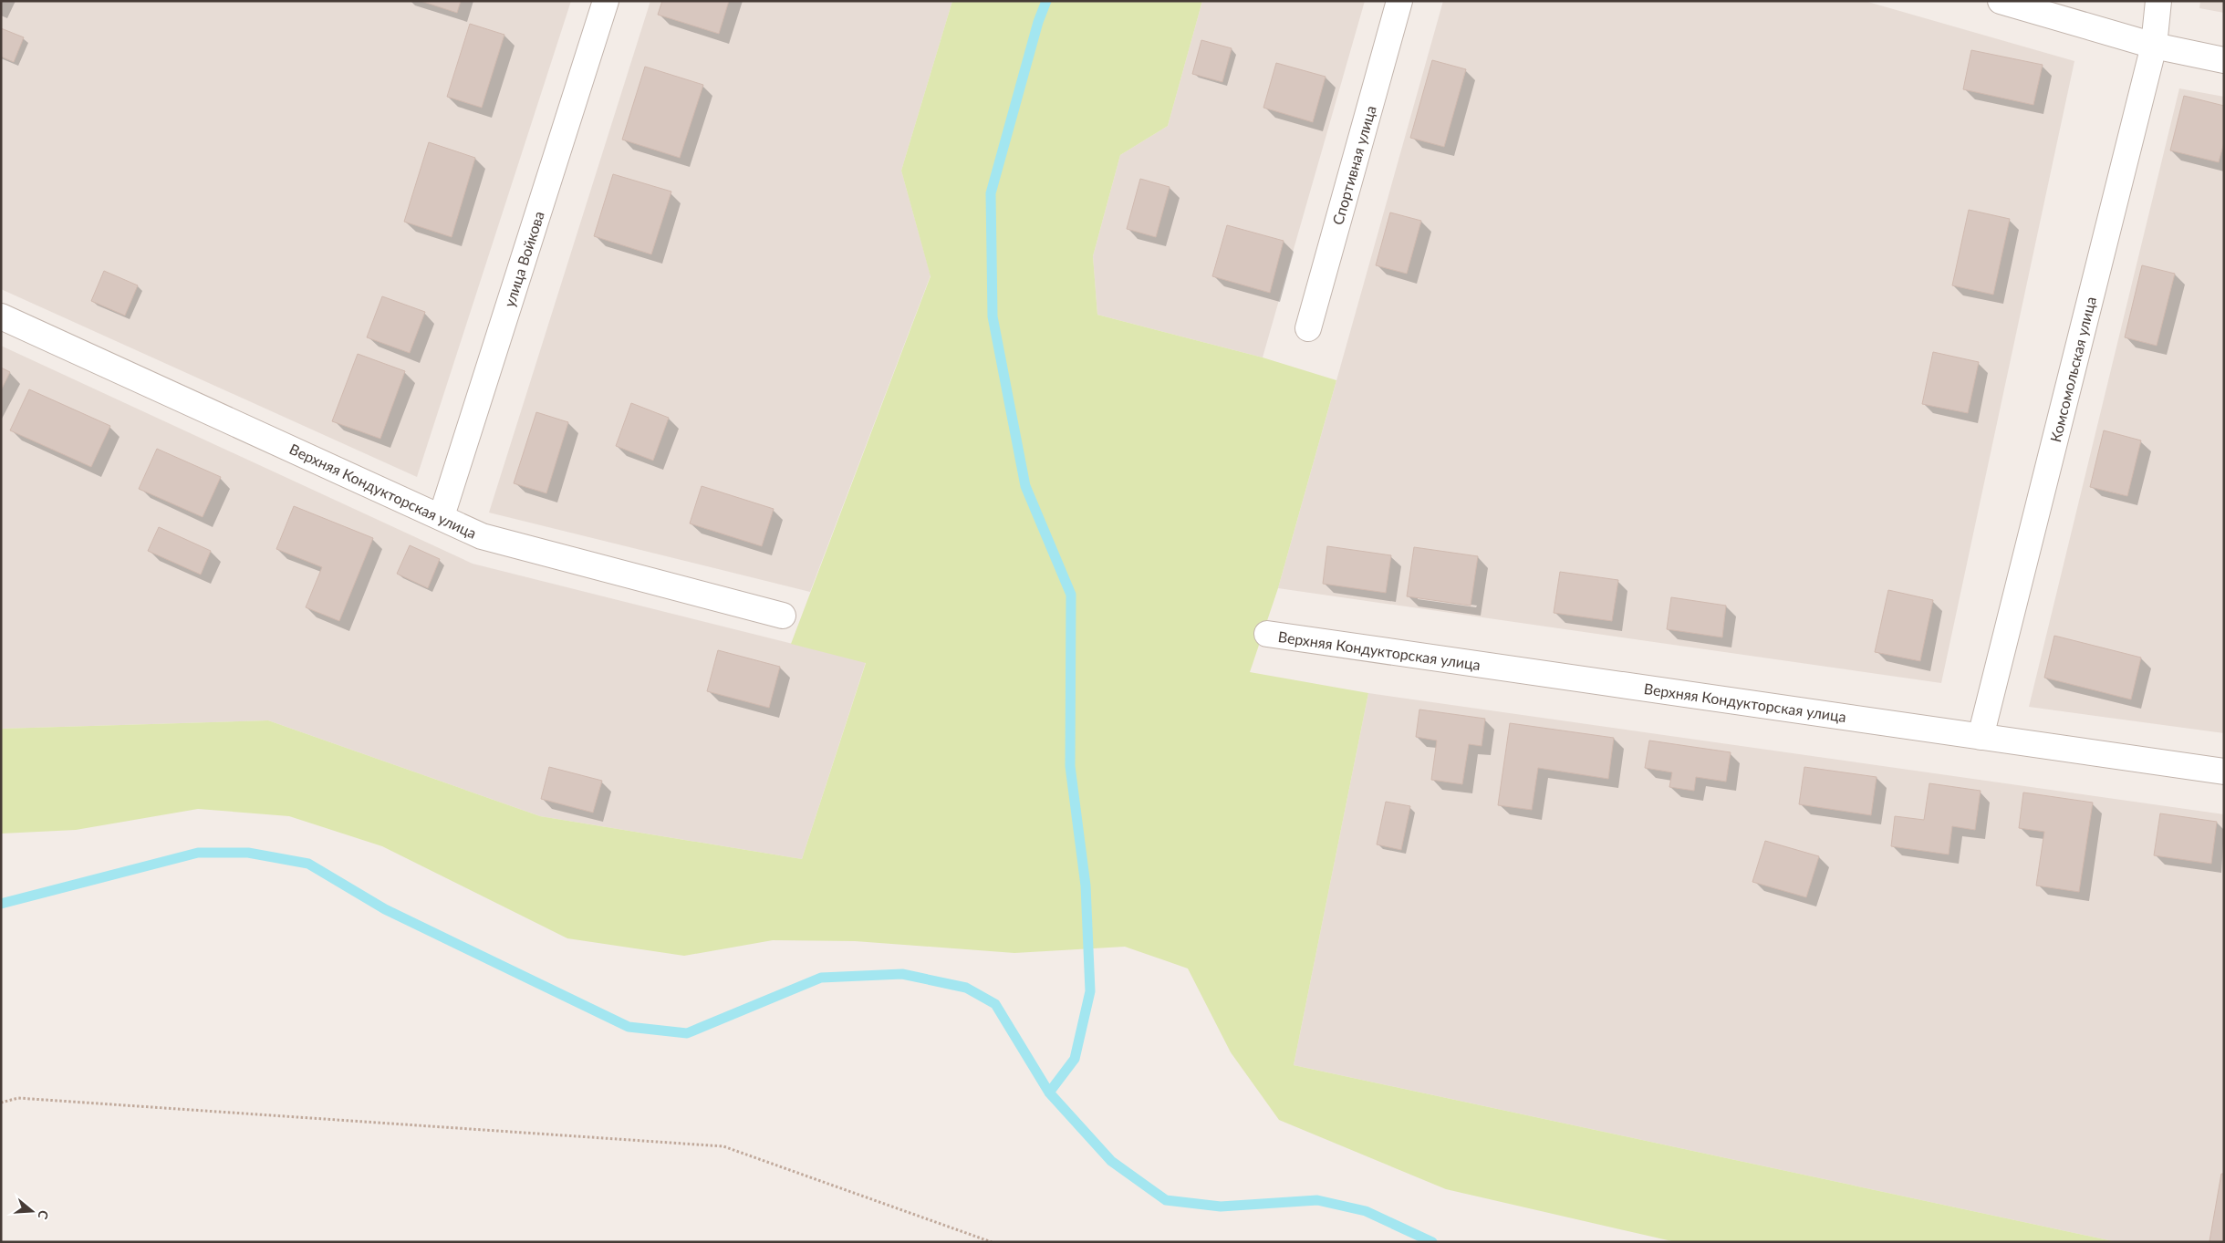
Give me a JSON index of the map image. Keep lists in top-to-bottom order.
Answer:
{
  "streets": {
    "street": [
      "Спортивная улица",
      "улица Войкова",
      "Комсомольская улица",
      "Верхняя Кондукторская улица"
    ]
  },
  "crossings": [
    ["улица Войкова", "Верхняя Кондукторская улица"],
    ["Комсомольская улица", "Верхняя Кондукторская улица"]
  ],
  "north": "right"
}
